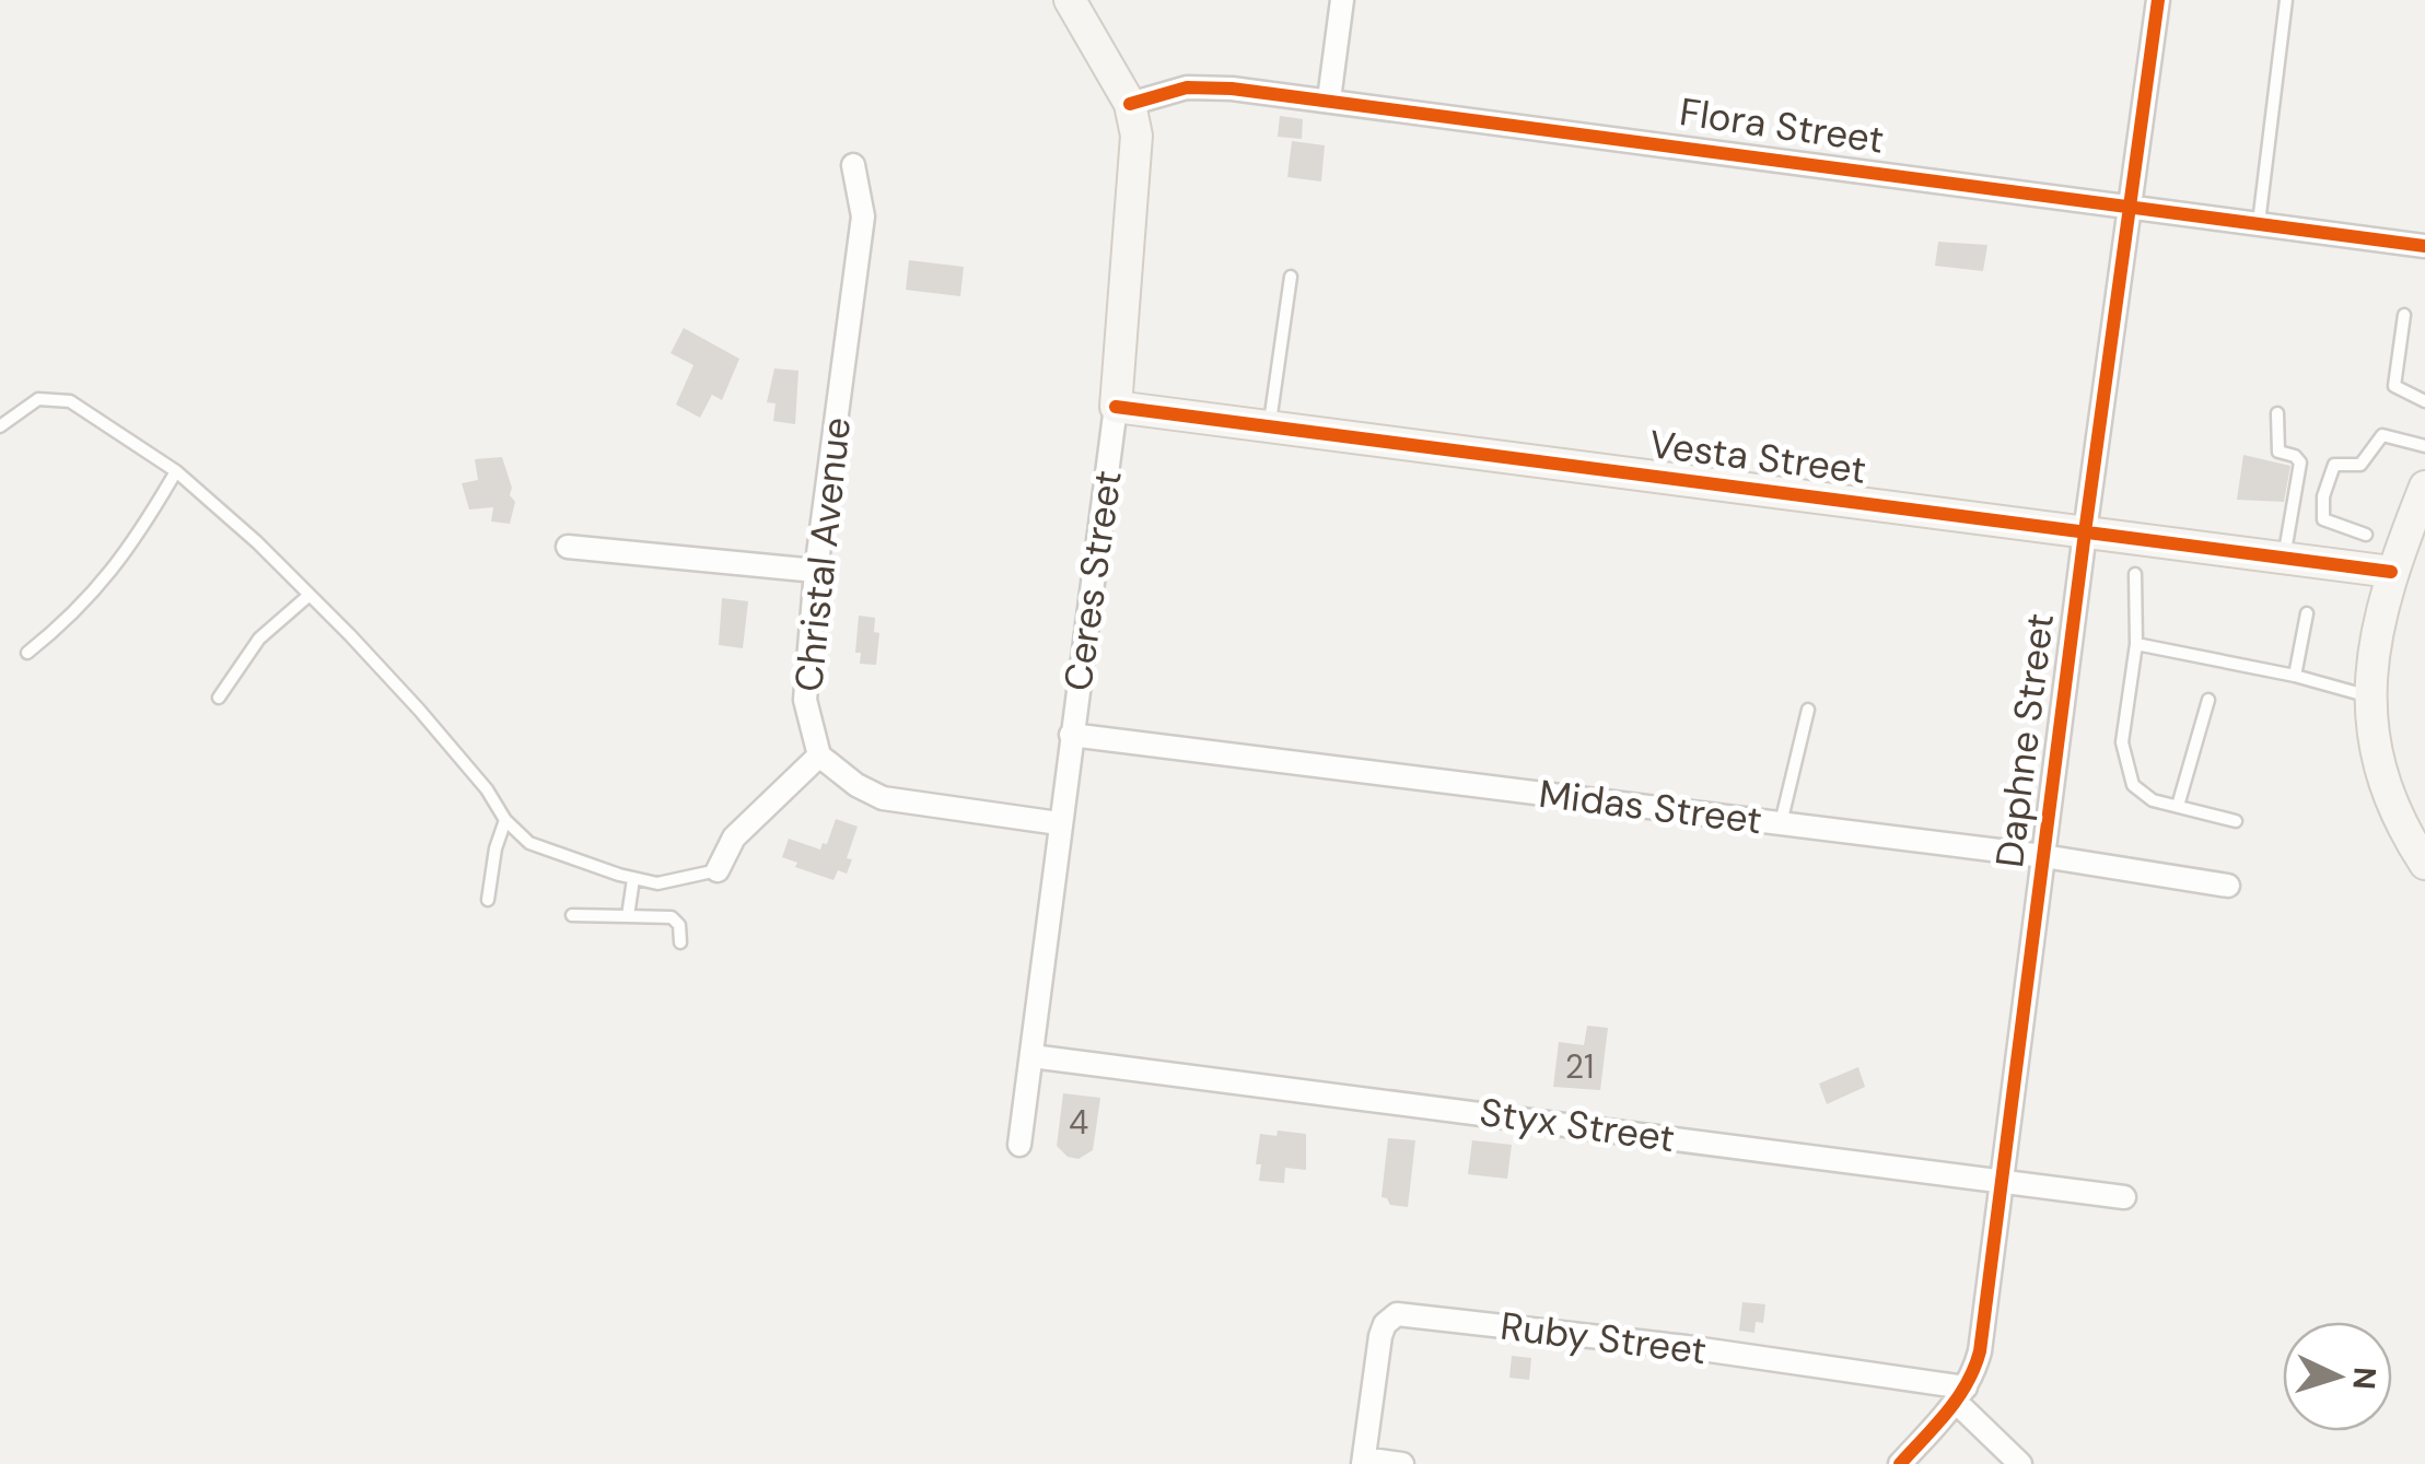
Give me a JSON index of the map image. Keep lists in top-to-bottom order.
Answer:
{
  "streets": {
    "street": [
      "Flora Street",
      "Vesta Street",
      "Christal Avenue",
      "Ceres Street",
      "Daphne Street",
      "Midas Street",
      "Styx Street",
      "Ruby Street"
    ]
  },
  "crossings": [
    ["Flora Street", "Ceres Street"],
    ["Flora Street", "Daphne Street"],
    ["Vesta Street", "Ceres Street"],
    ["Vesta Street", "Daphne Street"],
    ["Ceres Street", "Midas Street"],
    ["Ceres Street", "Styx Street"],
    ["Daphne Street", "Midas Street"],
    ["Daphne Street", "Styx Street"],
    ["Daphne Street", "Ruby Street"]
  ],
  "house_numbers": ["21", "4"],
  "north": "right"
}
